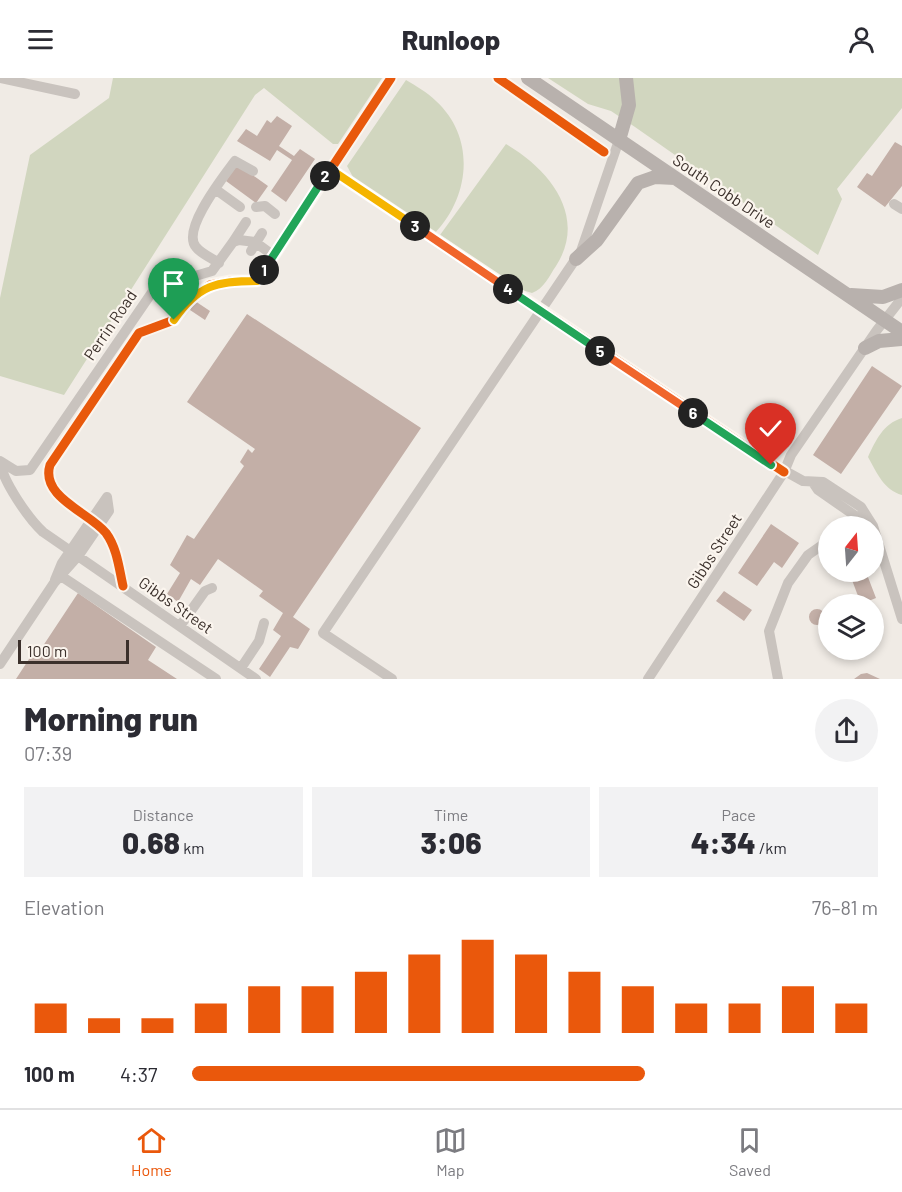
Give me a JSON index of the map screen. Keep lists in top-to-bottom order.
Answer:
{
  "streets": {
    "main road": ["South Cobb Drive"],
    "street": ["Perrin Road", "Gibbs Street"]
  },
  "crossings": [
    ["South Cobb Drive", "Gibbs Street"],
    ["Perrin Road", "Gibbs Street"]
  ],
  "scale_bar": "100 m",
  "north": "top",
  "page": {
    "header": "Runloop",
    "pins": [
      "2",
      "3",
      "1",
      "4",
      "5",
      "6"
    ],
    "scale": "100 m",
    "heading": ["Morning run", "07:39"],
    "stats": [
      ["Distance", "0.68 km"],
      ["Time", "3:06"],
      ["Pace", "4:34 /km"]
    ],
    "chart": ["Elevation", "76–81 m"],
    "list": [
      {
        "name": "100 m",
        "note": "4:37"
      }
    ],
    "tabs": ["Home", "Map", "Saved"]
  }
}
